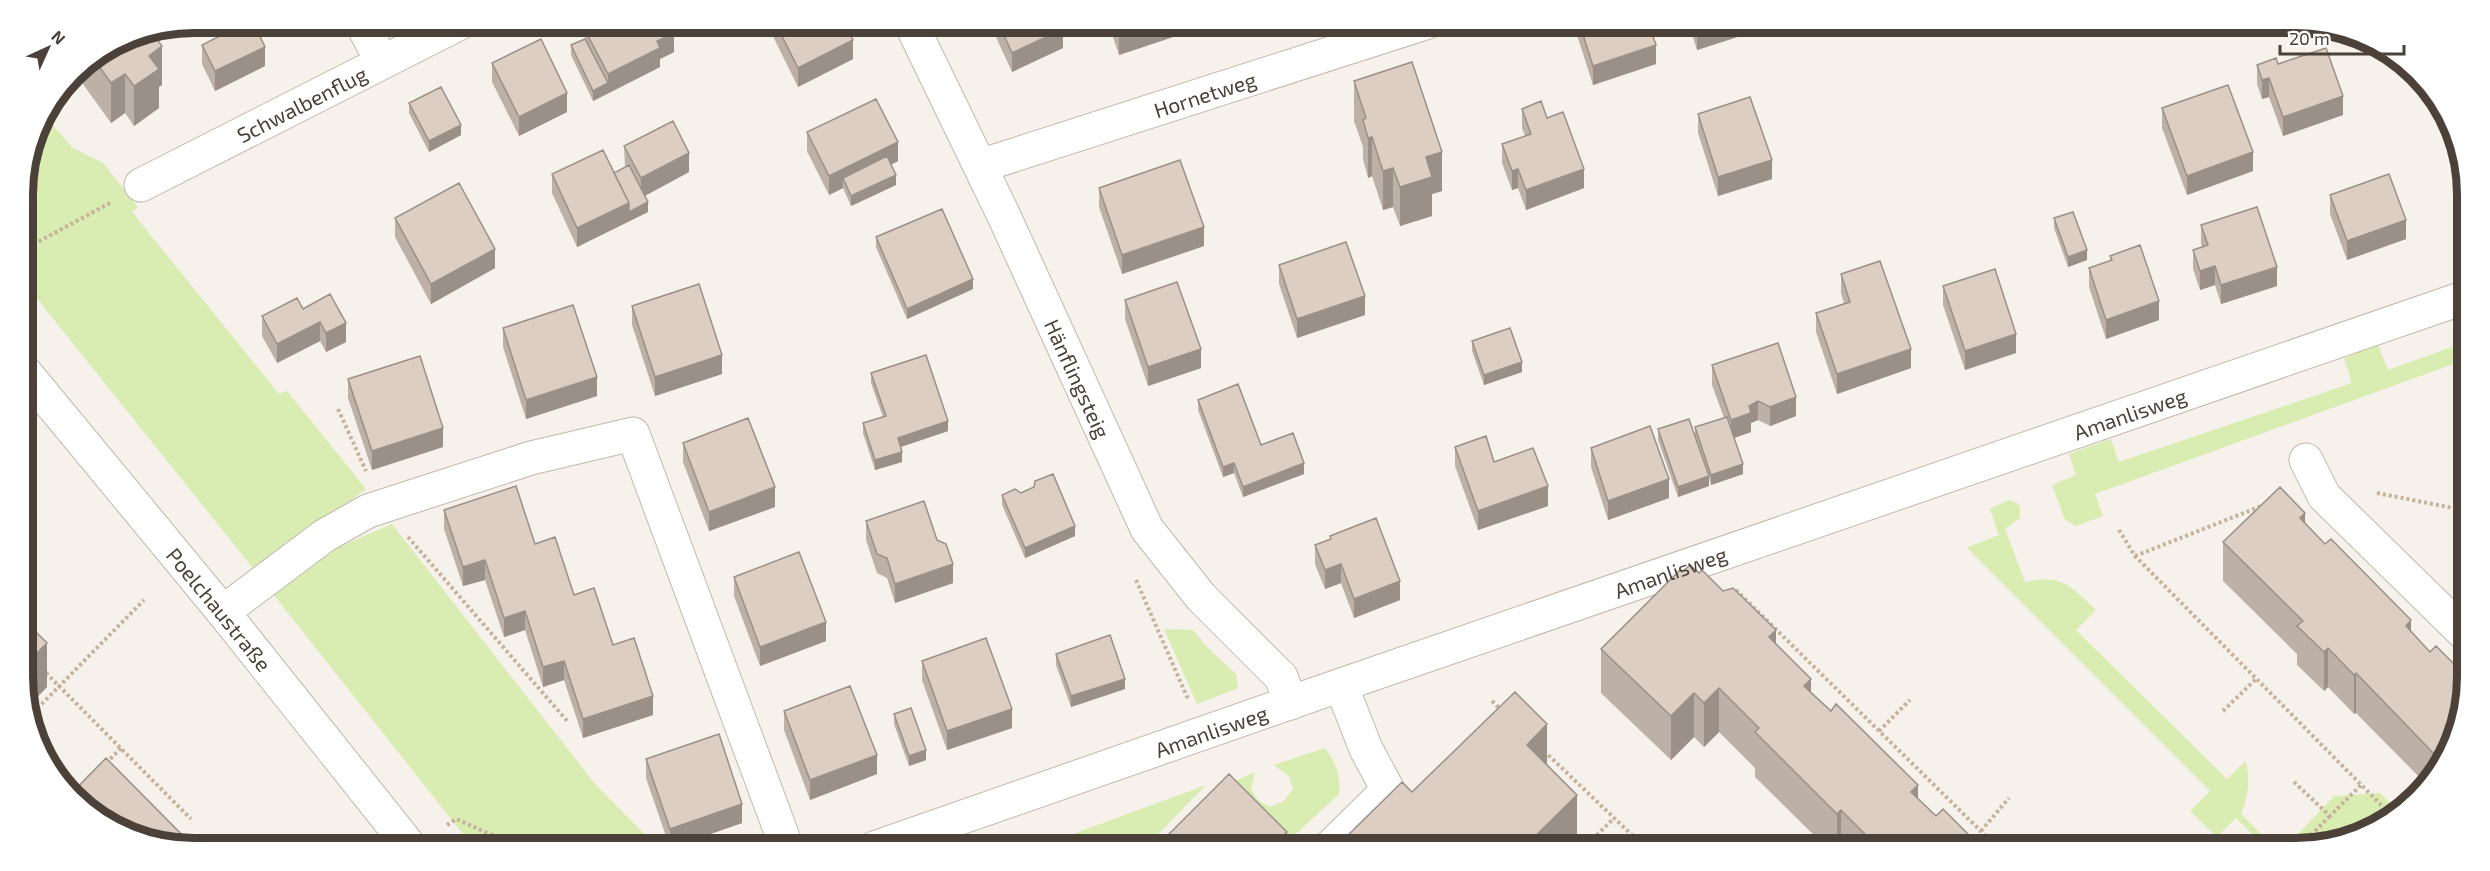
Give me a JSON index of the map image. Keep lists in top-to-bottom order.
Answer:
{
  "streets": {
    "street": [
      "Hornetweg",
      "Schwalbenflug",
      "Hänflingsteig",
      "Amanlisweg",
      "Poelchaustraße"
    ]
  },
  "crossings": [
    ["Hornetweg", "Hänflingsteig"],
    ["Hänflingsteig", "Amanlisweg"]
  ],
  "scale_bar": "20 m",
  "north": "top right"
}
